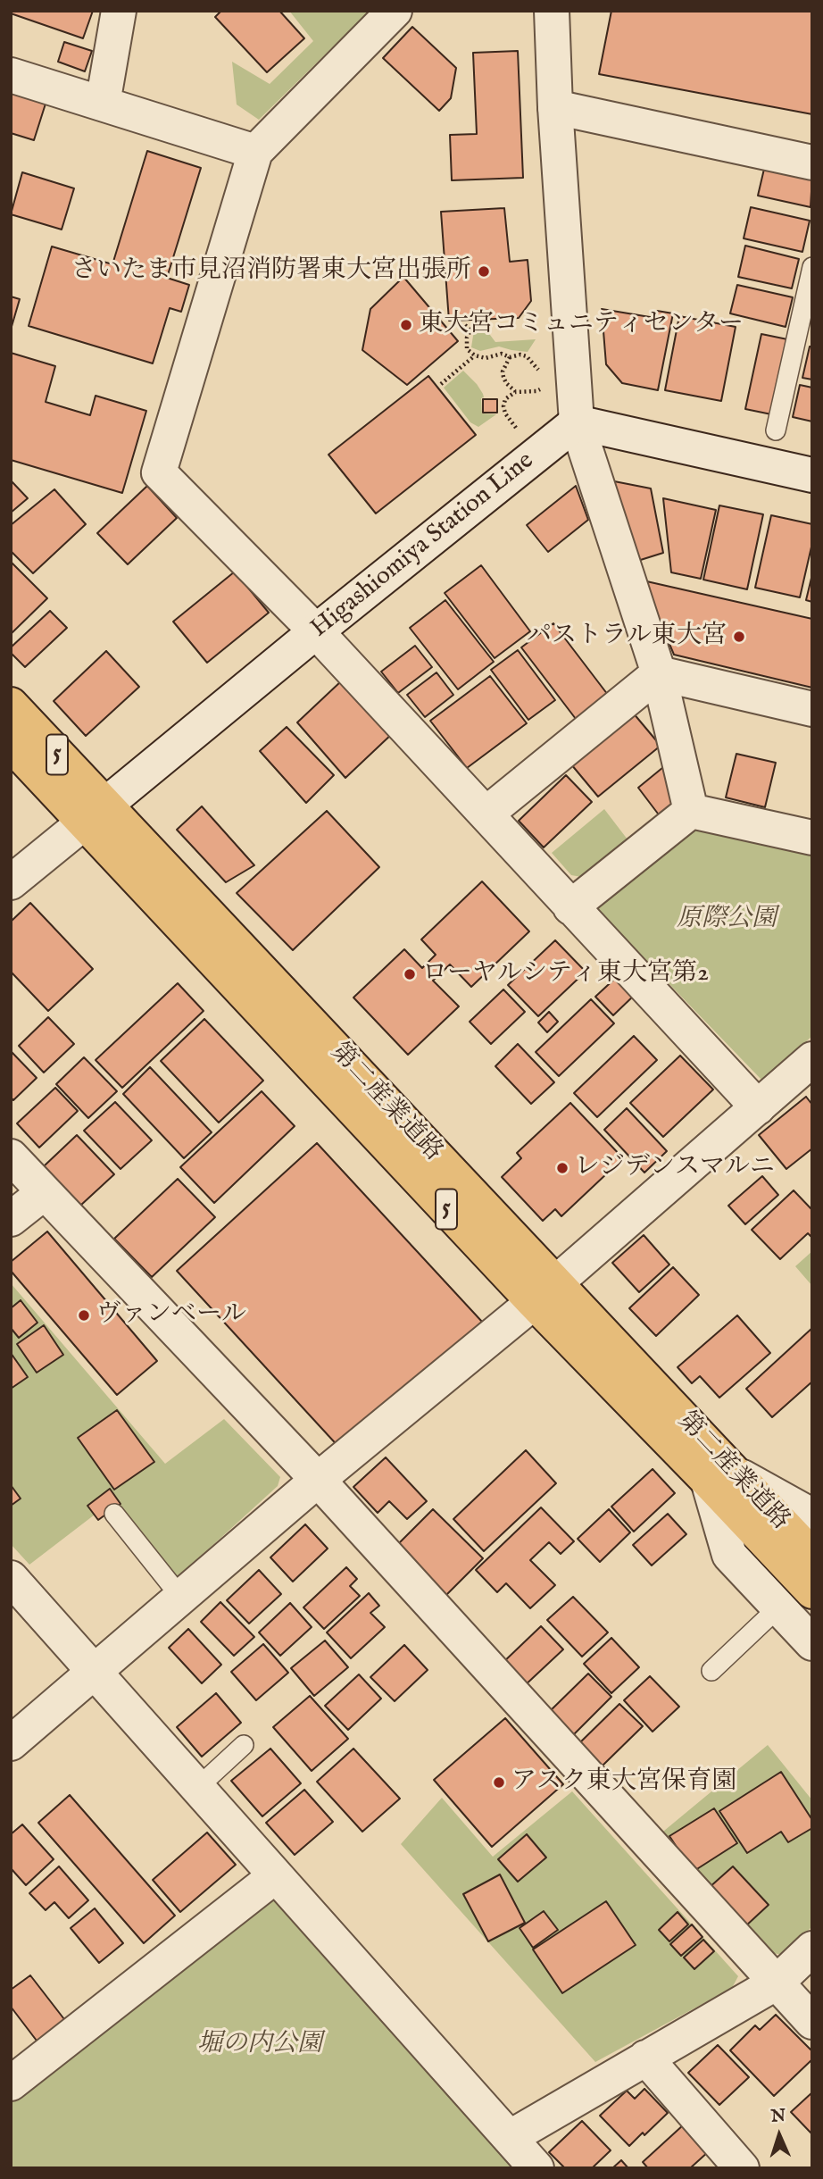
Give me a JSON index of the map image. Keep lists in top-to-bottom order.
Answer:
{
  "streets": {
    "main road": ["5", "第二産業道路"],
    "street": ["Higashiomiya Station Line"]
  },
  "crossings": [
    ["Higashiomiya Station Line", "第二産業道路"]
  ],
  "parks": ["原際公園", "堀の内公園"],
  "places": [
    "さいたま市見沼消防署東大宮出張所",
    "東大宮コミュニティセンター",
    "パストラル東大宮",
    "ローヤルシティ東大宮第2",
    "レジデンスマルニ",
    "ヴァンベール",
    "アスク東大宮保育園"
  ],
  "north": "top"
}
